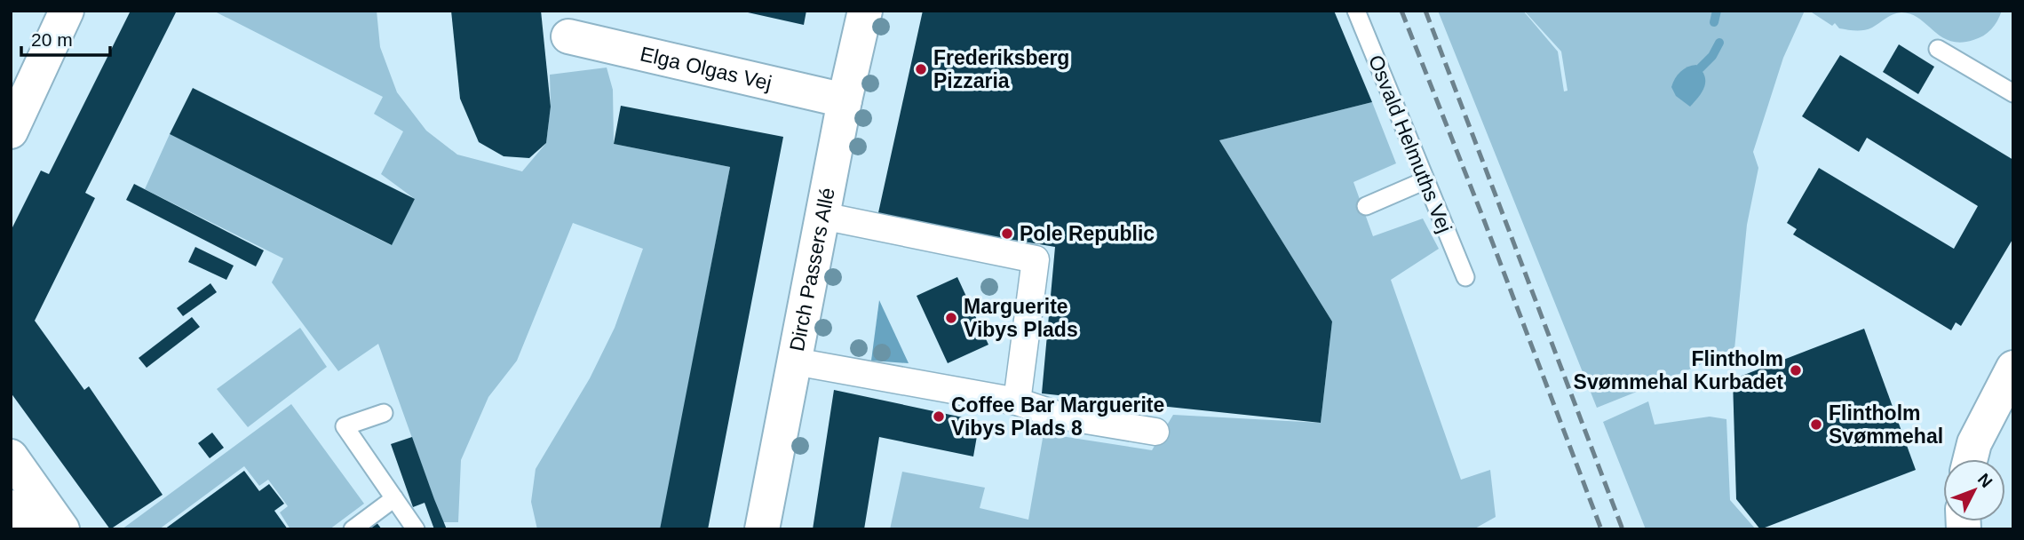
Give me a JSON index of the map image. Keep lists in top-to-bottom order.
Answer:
{
  "streets": {
    "street": ["Elga Olgas Vej", "Dirch Passers Allé"],
    "lane": ["Osvald Helmuths Vej"]
  },
  "crossings": [
    ["Elga Olgas Vej", "Dirch Passers Allé"]
  ],
  "places": [
    "Frederiksberg Pizzaria",
    "Pole Republic",
    "Marguerite Vibys Plads",
    "Flintholm Svømmehal Kurbadet",
    "Coffee Bar Marguerite Vibys Plads 8",
    "Flintholm Svømmehal"
  ],
  "scale_bar": "20 m",
  "north": "top right"
}
